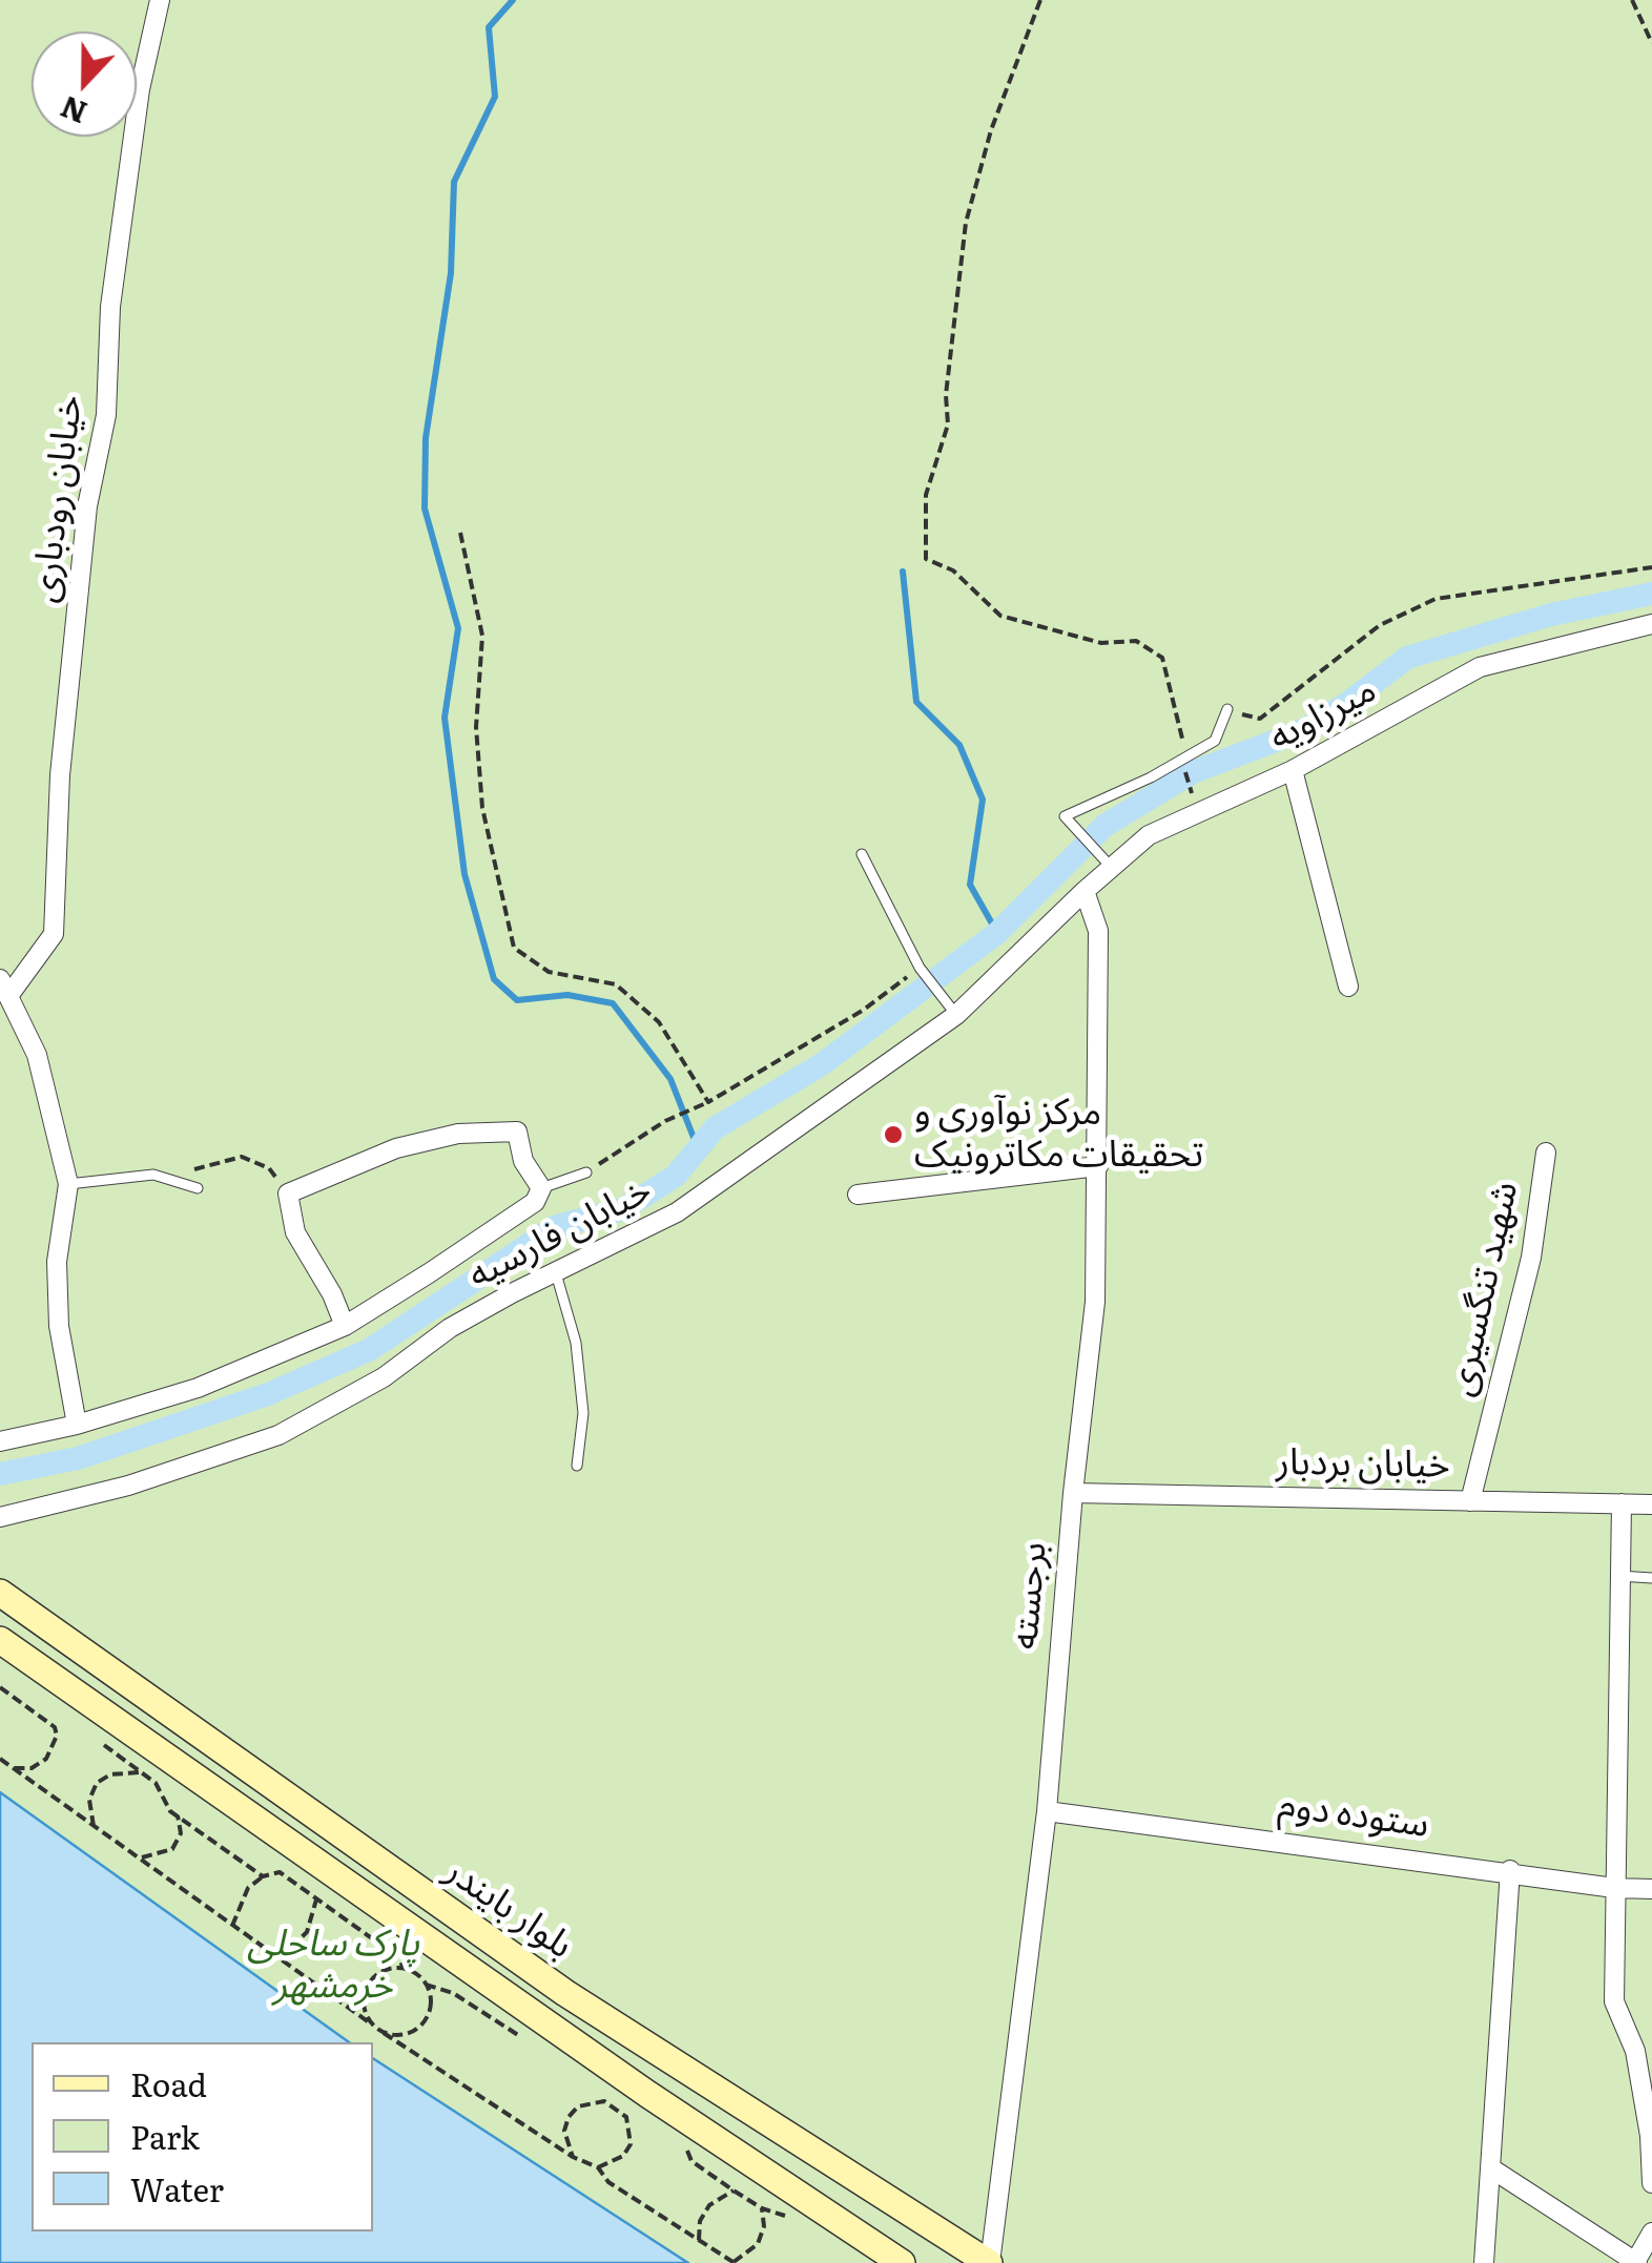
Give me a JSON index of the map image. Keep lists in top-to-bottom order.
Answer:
{
  "streets": {
    "street": [
      "خیابان رودباری",
      "میرزاویه",
      "خیابان فارسیه",
      "شهید تنگسیری",
      "خیابان بردبار",
      "برجسته",
      "ستوده دوم",
      "بلوار بایندر"
    ]
  },
  "crossings": [
    ["میرزاویه", "خیابان فارسیه"],
    ["میرزاویه", "برجسته"],
    ["خیابان فارسیه", "برجسته"],
    ["شهید تنگسیری", "خیابان بردبار"],
    ["خیابان بردبار", "برجسته"],
    ["برجسته", "ستوده دوم"],
    ["برجسته", "بلوار بایندر"]
  ],
  "parks": ["پارک ساحلی خرمشهر"],
  "places": ["مرکز نوآوری و تحقیقات مکاترونیک"],
  "legend": ["Road", "Park", "Water"],
  "north": "bottom"
}
